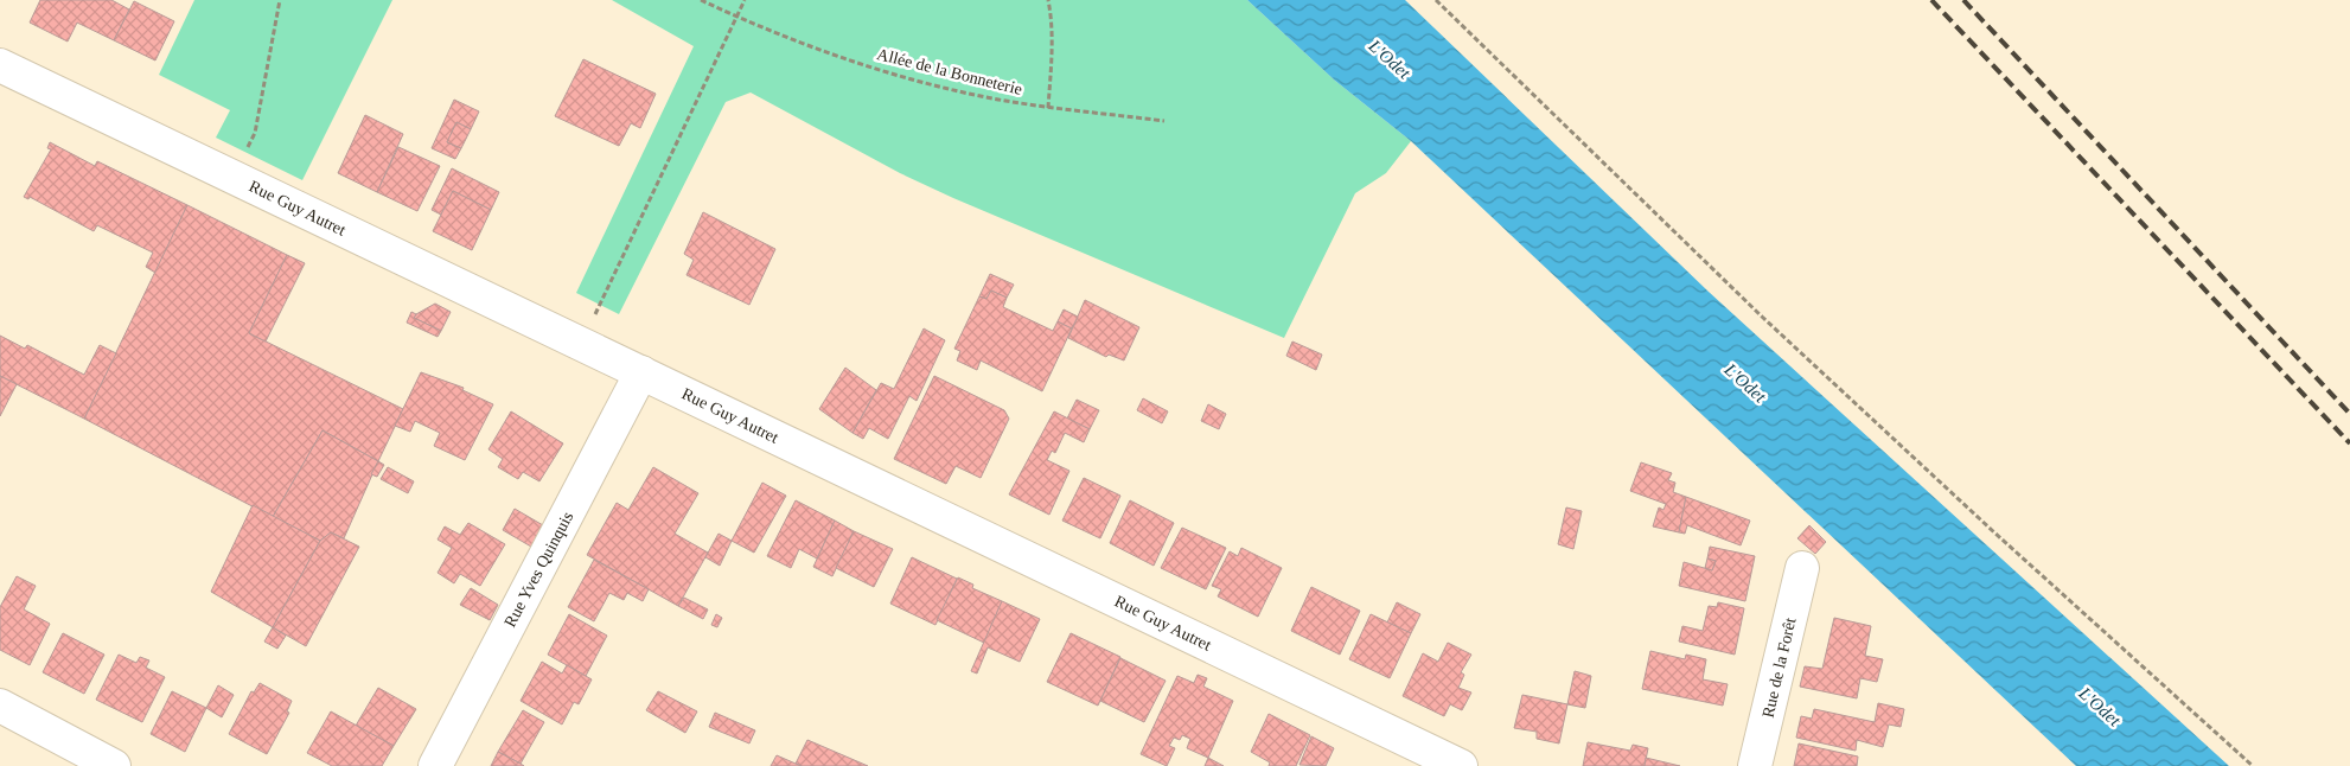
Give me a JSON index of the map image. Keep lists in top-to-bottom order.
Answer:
{
  "streets": {
    "street": ["Rue Guy Autret", "Rue Yves Quinquis", "Rue de la Forêt"],
    "path": ["Allée de la Bonneterie"]
  },
  "crossings": [
    ["Rue Guy Autret", "Rue Yves Quinquis"]
  ],
  "water": ["L'Odet"]
}
